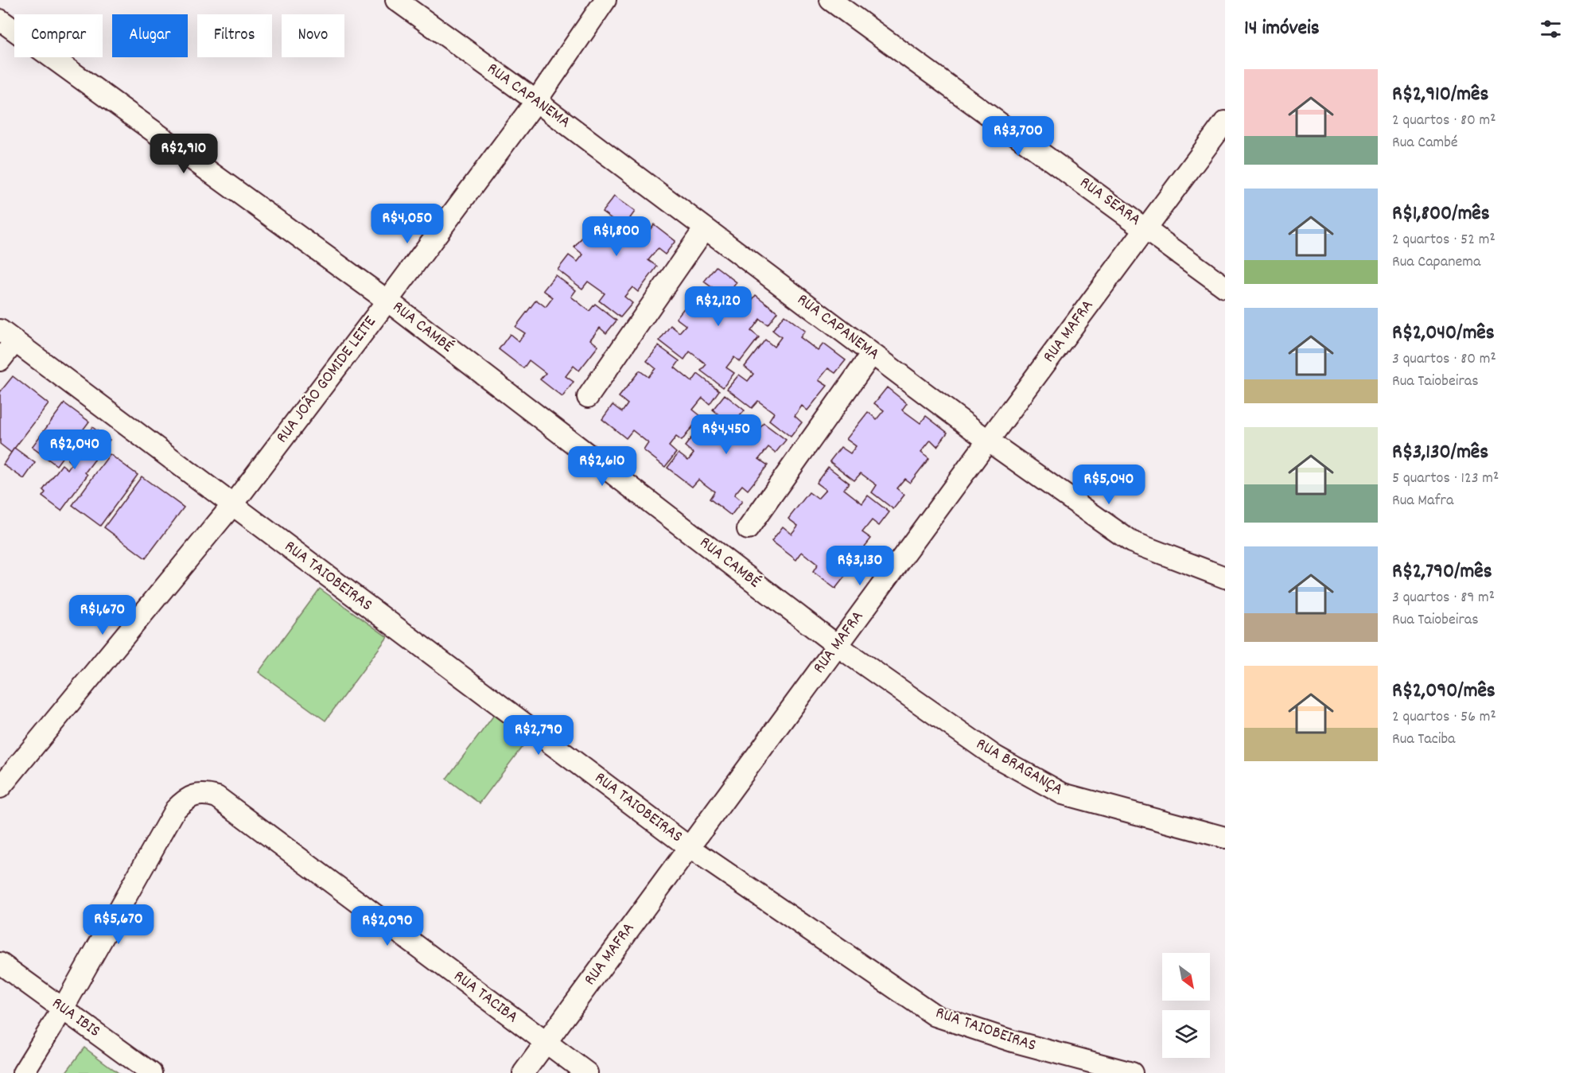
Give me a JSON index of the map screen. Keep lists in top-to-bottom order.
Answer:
{
  "streets": {
    "street": [
      "RUA CAPANEMA",
      "RUA SEARA",
      "RUA CAMBÉ",
      "RUA MAFRA",
      "RUA JOÃO GOMIDE LEITE",
      "RUA TAIOBEIRAS",
      "RUA BRAGANÇA",
      "RUA TACIBA",
      "RUA IBIS"
    ]
  },
  "crossings": [
    ["RUA CAPANEMA", "RUA MAFRA"],
    ["RUA CAPANEMA", "RUA JOÃO GOMIDE LEITE"],
    ["RUA SEARA", "RUA MAFRA"],
    ["RUA CAMBÉ", "RUA MAFRA"],
    ["RUA CAMBÉ", "RUA JOÃO GOMIDE LEITE"],
    ["RUA CAMBÉ", "RUA BRAGANÇA"],
    ["RUA MAFRA", "RUA TAIOBEIRAS"],
    ["RUA MAFRA", "RUA BRAGANÇA"],
    ["RUA MAFRA", "RUA TACIBA"],
    ["RUA JOÃO GOMIDE LEITE", "RUA TAIOBEIRAS"],
    ["RUA TACIBA", "RUA IBIS"]
  ],
  "north": "bottom right",
  "page": {
    "heading": "14 imóveis",
    "chip": [
      "Comprar",
      "Alugar",
      "Filtros",
      "Novo"
    ],
    "list": [
      {
        "name": "R$2,910/mês",
        "note": "2 quartos · 80 m² · Rua Cambé"
      },
      {
        "name": "R$1,800/mês",
        "note": "2 quartos · 52 m² · Rua Capanema"
      },
      {
        "name": "R$2,040/mês",
        "note": "3 quartos · 80 m² · Rua Taiobeiras"
      },
      {
        "name": "R$3,130/mês",
        "note": "5 quartos · 123 m² · Rua Mafra"
      },
      {
        "name": "R$2,790/mês",
        "note": "3 quartos · 89 m² · Rua Taiobeiras"
      },
      {
        "name": "R$2,090/mês",
        "note": "2 quartos · 56 m² · Rua Taciba"
      }
    ],
    "price": [
      "R$3,700",
      "R$2,910",
      "R$4,050",
      "R$1,800",
      "R$2,120",
      "R$4,450",
      "R$2,040",
      "R$2,610",
      "R$5,040",
      "R$3,130",
      "R$1,670",
      "R$2,790",
      "R$5,670",
      "R$2,090"
    ]
  }
}
